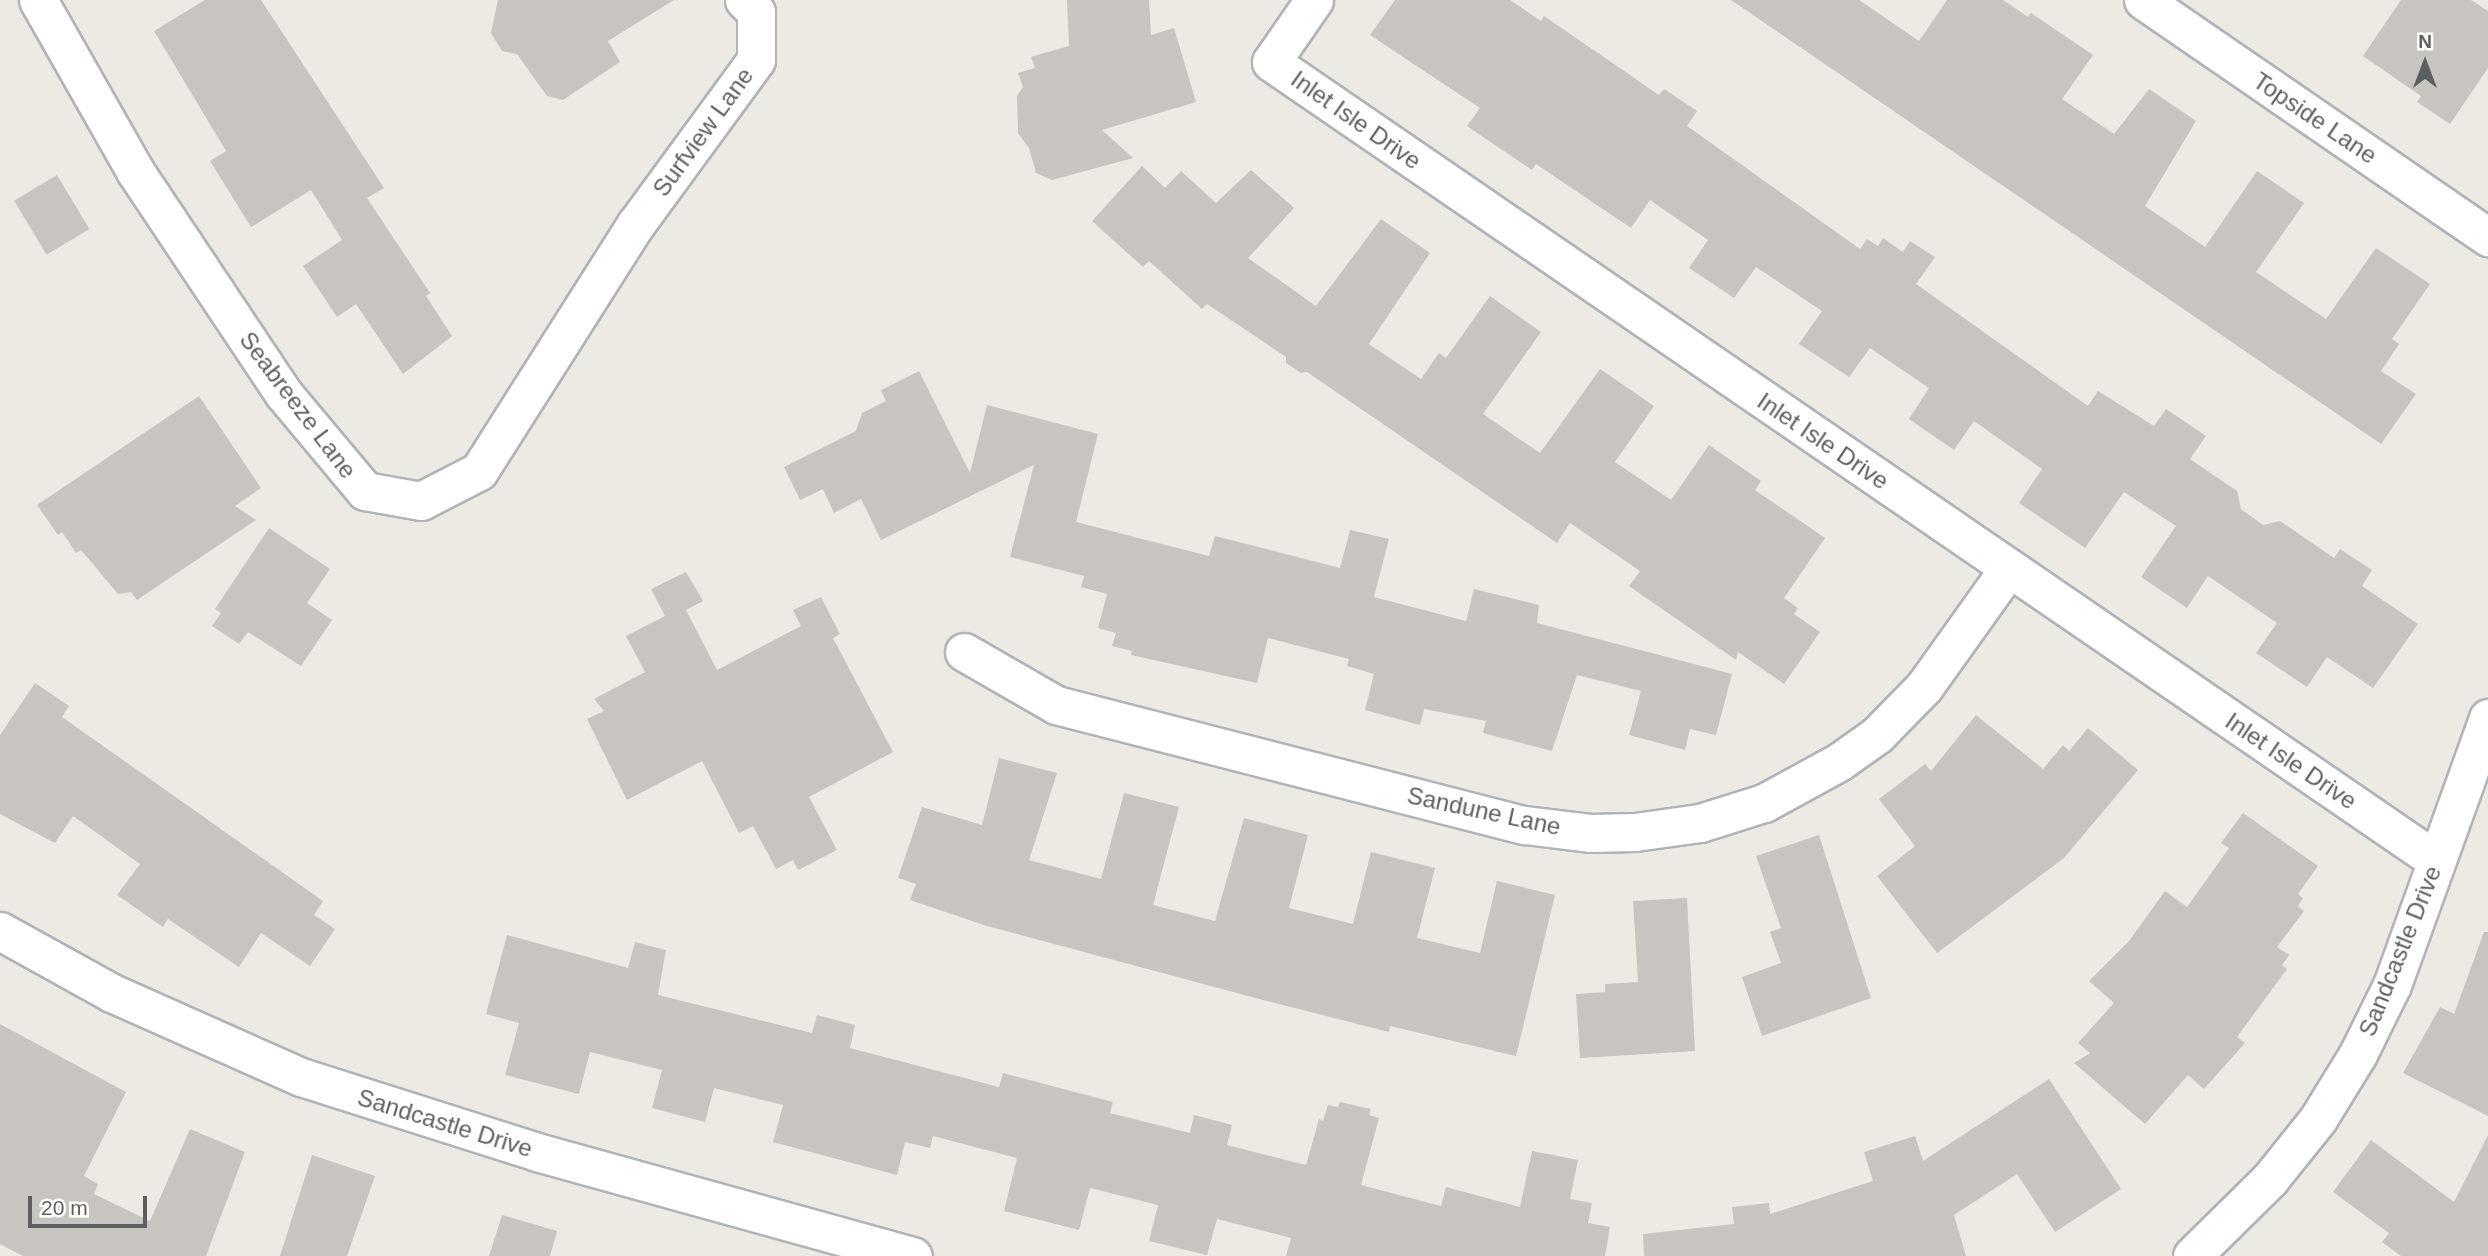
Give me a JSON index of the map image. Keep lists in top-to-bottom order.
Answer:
{
  "streets": {
    "street": [
      "Topside Lane",
      "Inlet Isle Drive",
      "Surfview Lane",
      "Seabreeze Lane",
      "Sandune Lane",
      "Sandcastle Drive"
    ]
  },
  "crossings": [
    ["Inlet Isle Drive", "Sandune Lane"],
    ["Inlet Isle Drive", "Sandcastle Drive"],
    ["Surfview Lane", "Seabreeze Lane"]
  ],
  "scale_bar": "20 m",
  "north": "top"
}
